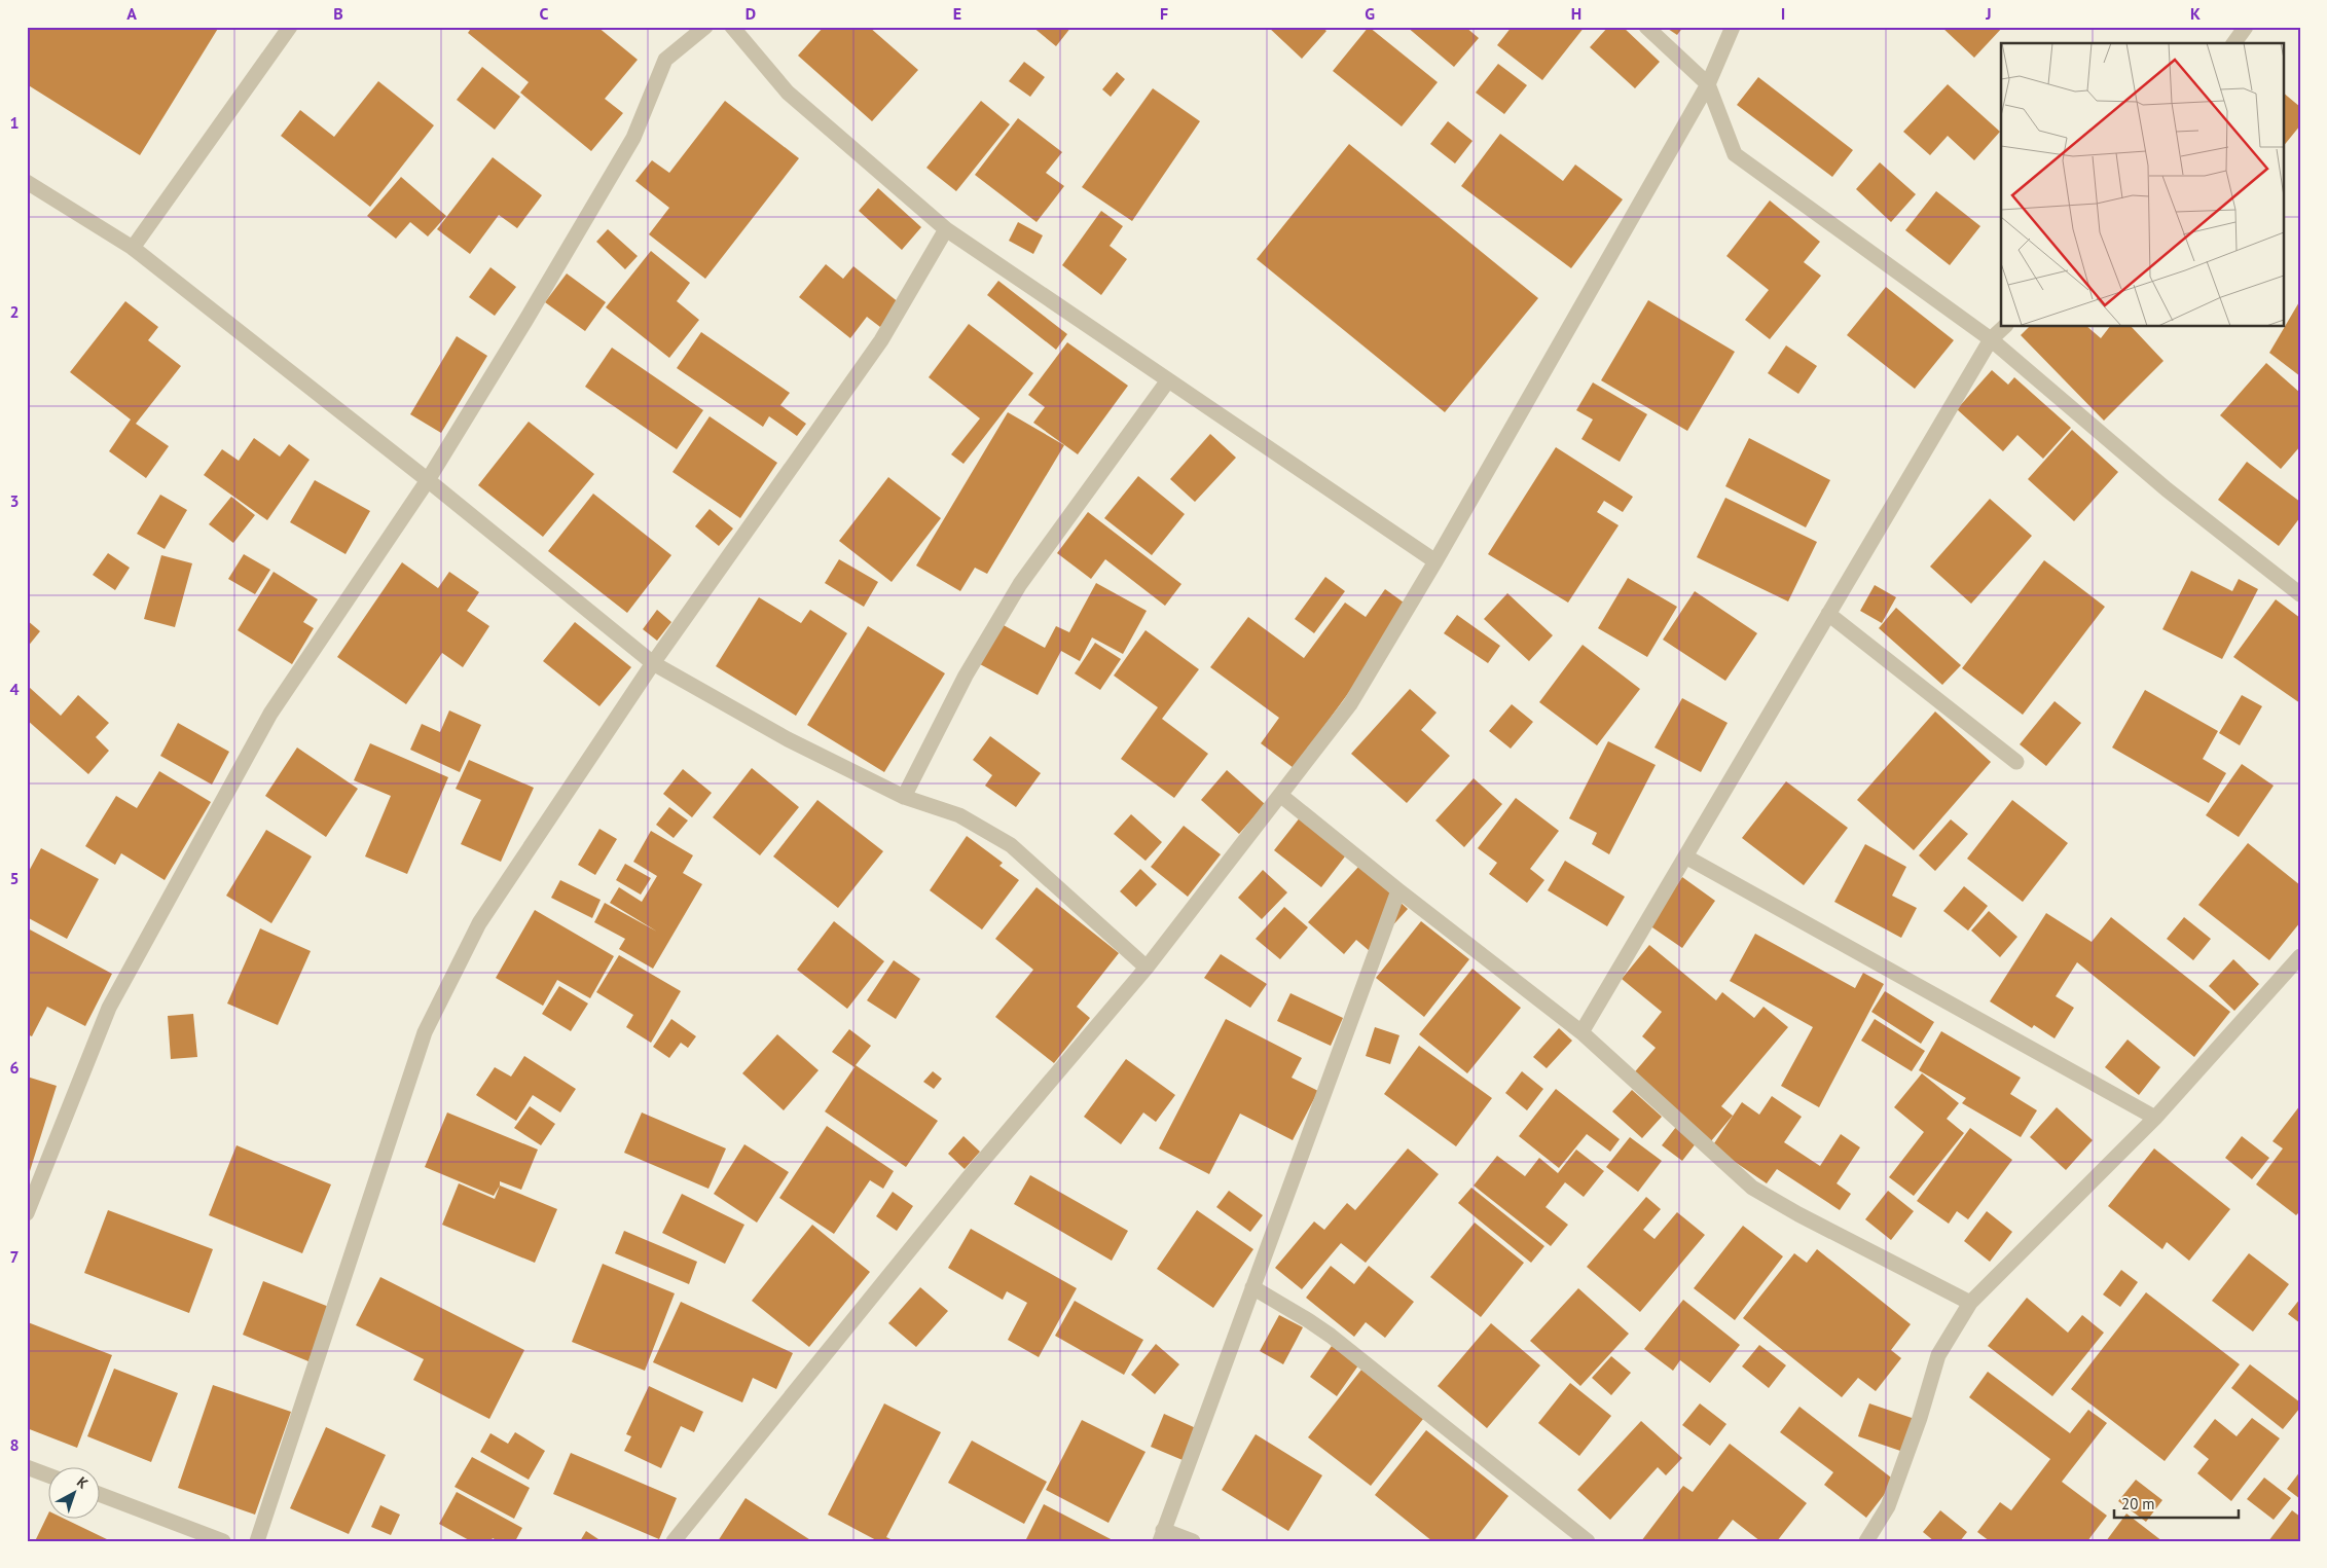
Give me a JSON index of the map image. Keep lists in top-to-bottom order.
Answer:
{
  "scale_bar": "20 m",
  "north": "top right",
  "grid": {
    "columns": [
      "A",
      "B",
      "C",
      "D",
      "E",
      "F",
      "G",
      "H",
      "I",
      "J",
      "K"
    ],
    "rows": [
      "1",
      "2",
      "3",
      "4",
      "5",
      "6",
      "7",
      "8"
    ]
  }
}
